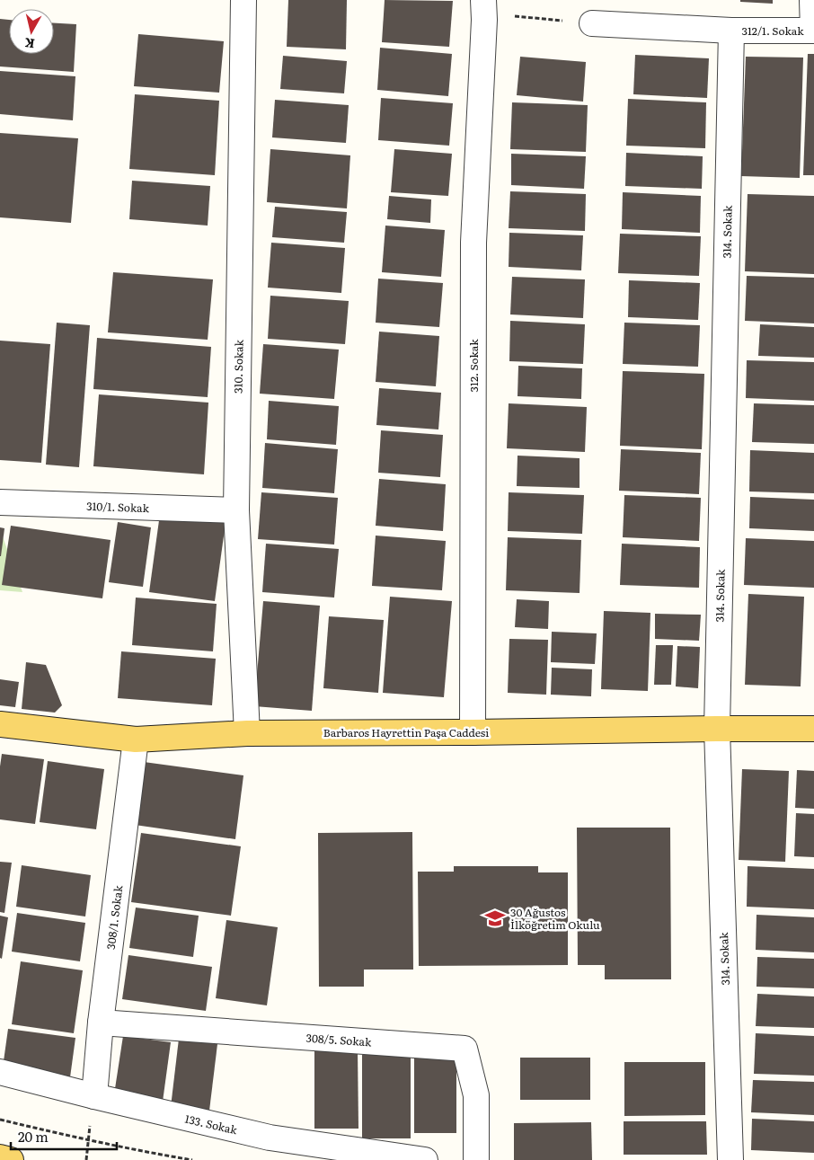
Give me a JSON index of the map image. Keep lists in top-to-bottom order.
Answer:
{
  "streets": {
    "main road": ["Barbaros Hayrettin Paşa Caddesi"],
    "street": [
      "312/1. Sokak",
      "314. Sokak",
      "312. Sokak",
      "310. Sokak",
      "310/1. Sokak",
      "308/1. Sokak",
      "308/5. Sokak",
      "133. Sokak"
    ]
  },
  "crossings": [
    ["312/1. Sokak", "314. Sokak"],
    ["314. Sokak", "Barbaros Hayrettin Paşa Caddesi"],
    ["312. Sokak", "Barbaros Hayrettin Paşa Caddesi"],
    ["310. Sokak", "310/1. Sokak"],
    ["310. Sokak", "Barbaros Hayrettin Paşa Caddesi"],
    ["Barbaros Hayrettin Paşa Caddesi", "308/1. Sokak"],
    ["308/1. Sokak", "308/5. Sokak"],
    ["308/1. Sokak", "133. Sokak"]
  ],
  "places": {
    "school or university": ["30 Ağustos İlköğretim Okulu"]
  },
  "scale_bar": "20 m",
  "north": "bottom"
}
